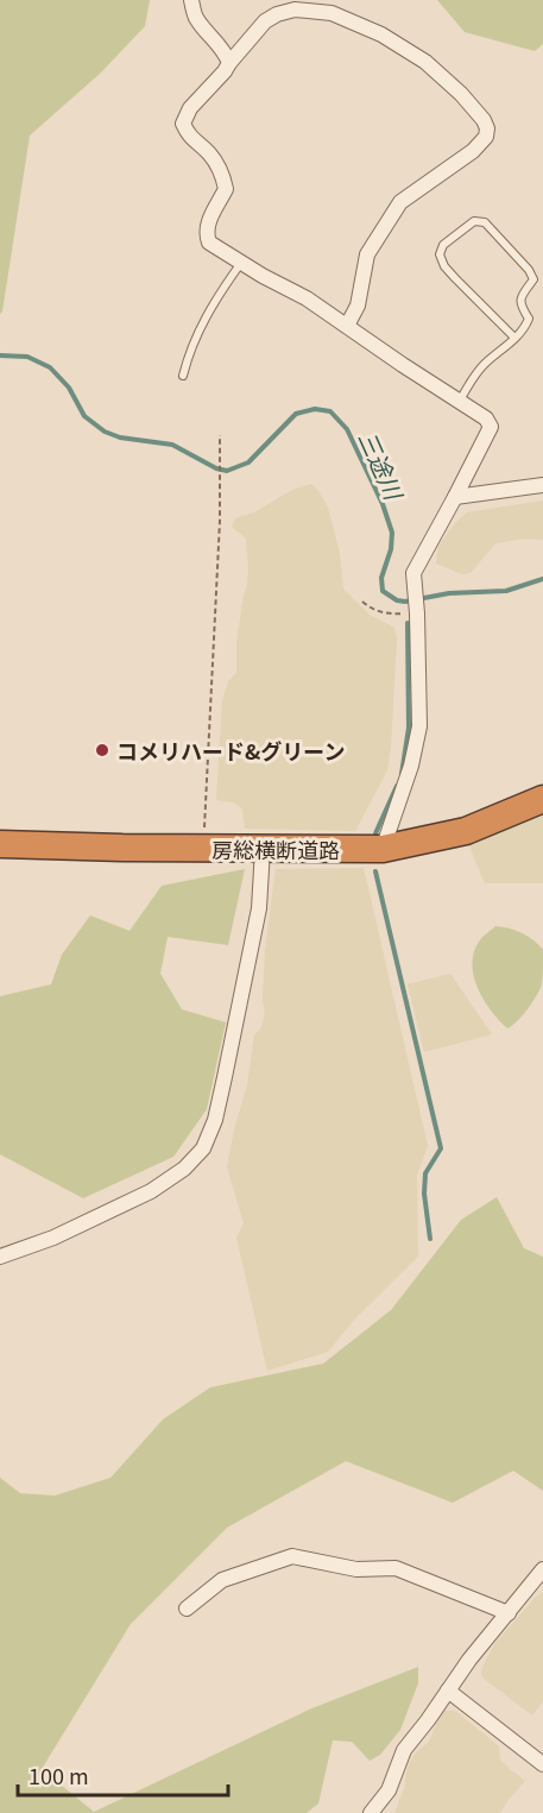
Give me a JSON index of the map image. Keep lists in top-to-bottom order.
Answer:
{
  "streets": {
    "highway": ["房総横断道路"]
  },
  "water": ["三途川"],
  "places": ["コメリハード&グリーン"],
  "scale_bar": "100 m"
}
